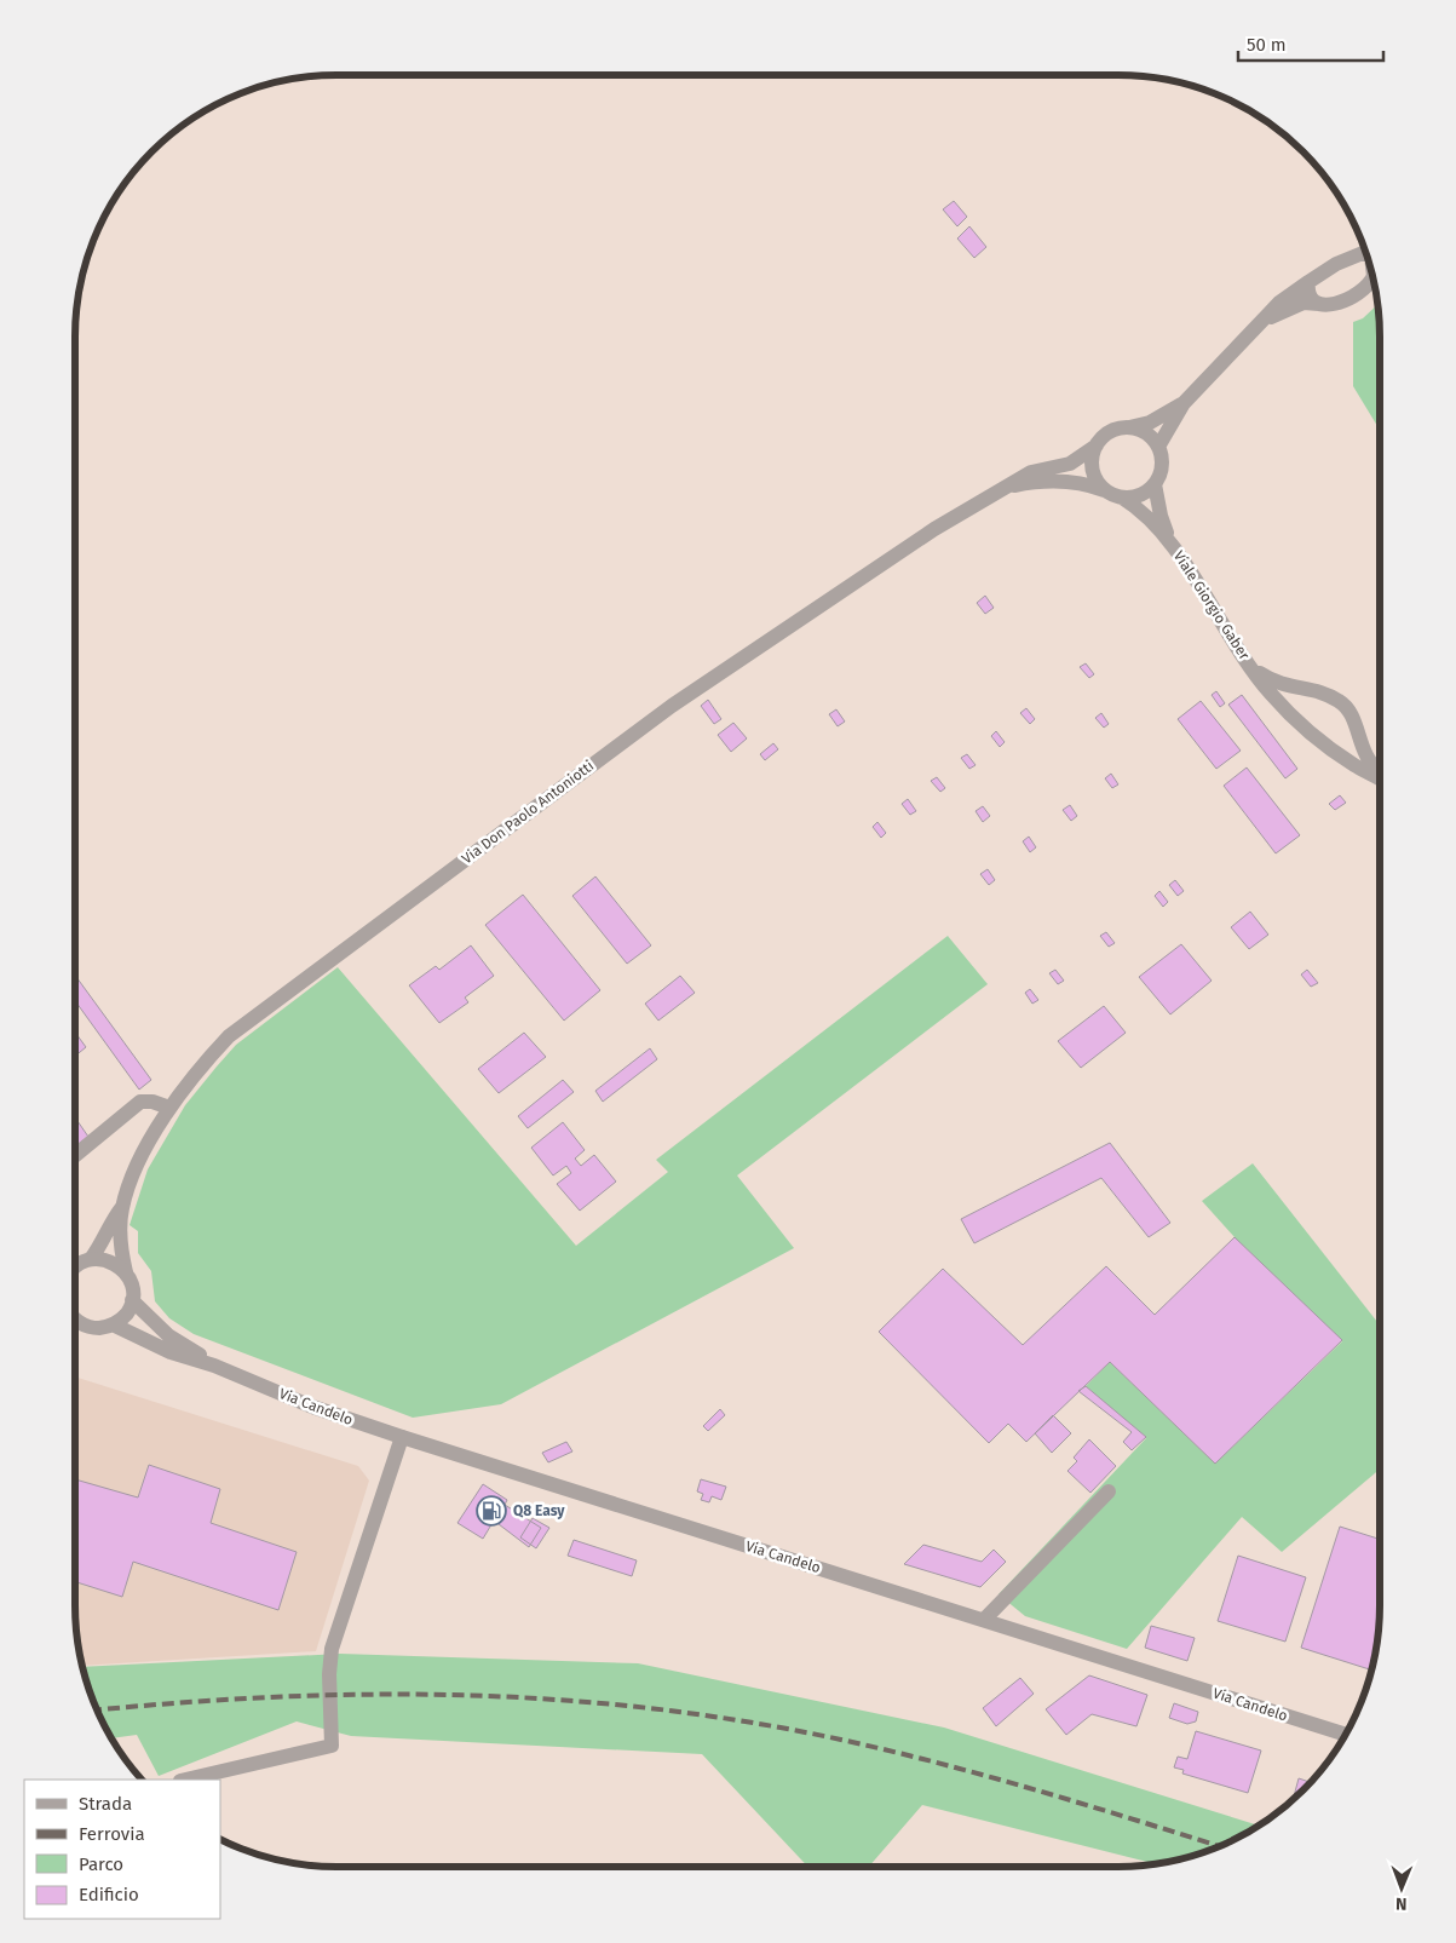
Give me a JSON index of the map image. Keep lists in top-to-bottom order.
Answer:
{
  "streets": {
    "street": ["Viale Giorgio Gaber", "Via Don Paolo Antoniotti", "Via Candelo"]
  },
  "crossings": [
    ["Viale Giorgio Gaber", "Via Don Paolo Antoniotti"],
    ["Via Don Paolo Antoniotti", "Via Candelo"]
  ],
  "places": {
    "fuel station": ["Q8 Easy"]
  },
  "legend": [
    "Strada",
    "Ferrovia",
    "Parco",
    "Edificio"
  ],
  "scale_bar": "50 m",
  "north": "bottom"
}
